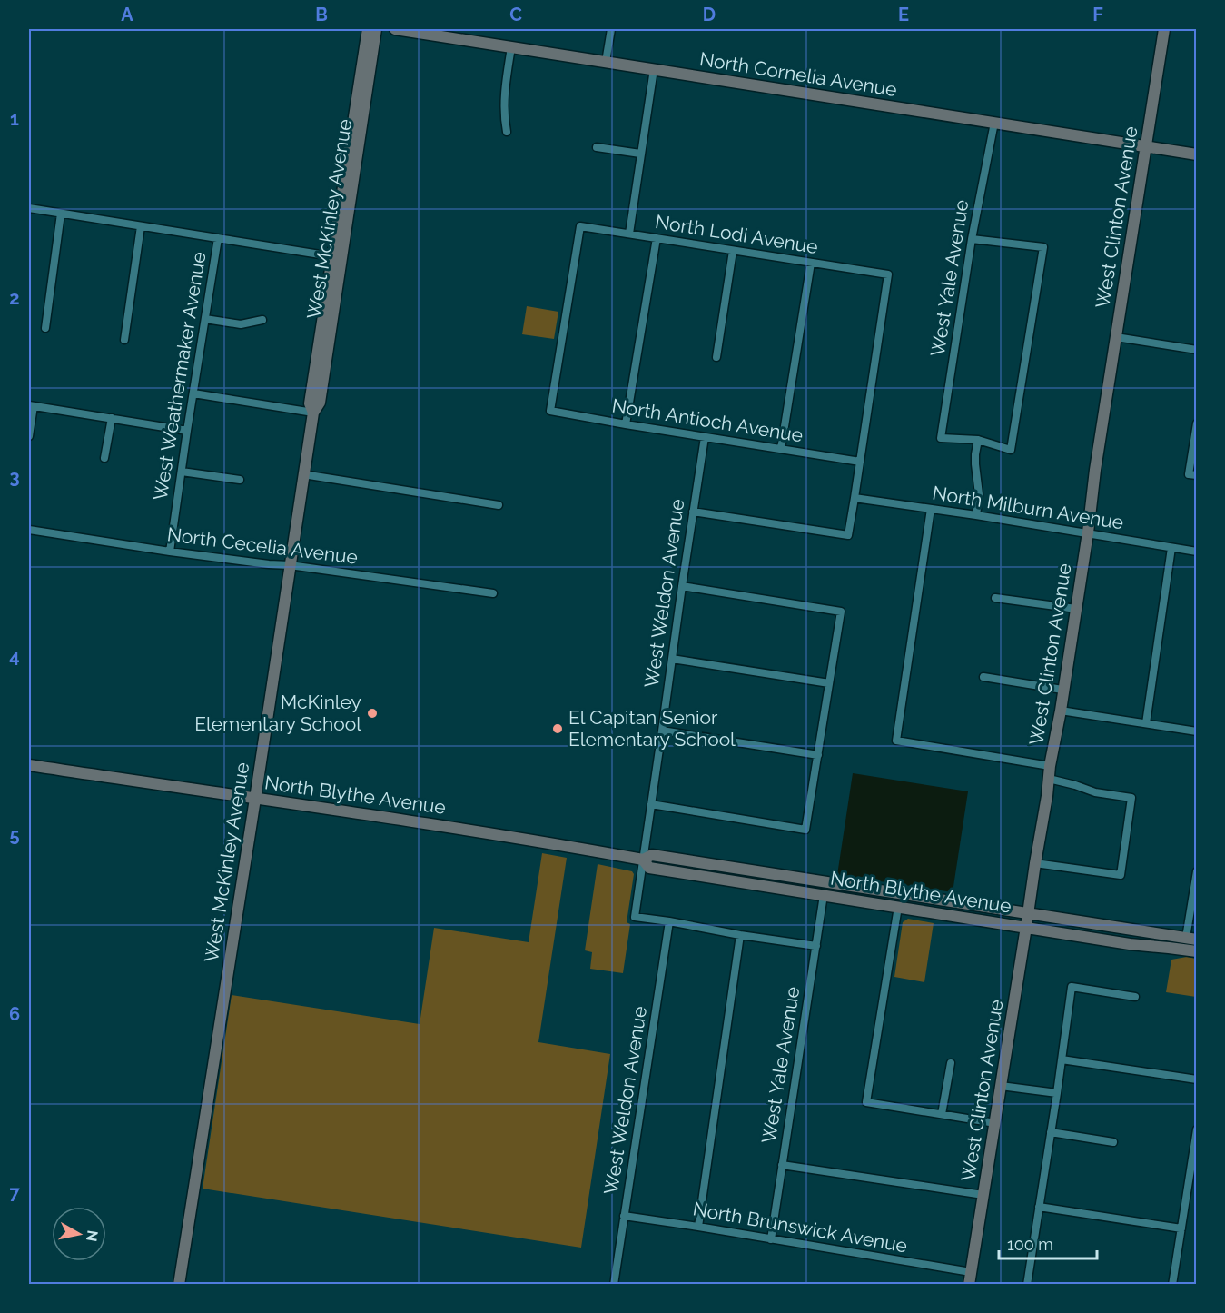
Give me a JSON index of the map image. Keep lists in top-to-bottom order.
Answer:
{
  "streets": {
    "main road": [
      "North Cornelia Avenue",
      "West Clinton Avenue",
      "West McKinley Avenue",
      "North Blythe Avenue"
    ],
    "street": [
      "North Lodi Avenue",
      "West Yale Avenue",
      "West Weathermaker Avenue",
      "North Antioch Avenue",
      "North Milburn Avenue",
      "North Cecelia Avenue",
      "West Weldon Avenue",
      "North Brunswick Avenue"
    ]
  },
  "crossings": [
    ["North Cornelia Avenue", "West Clinton Avenue"],
    ["North Cornelia Avenue", "West Yale Avenue"],
    ["West Clinton Avenue", "North Milburn Avenue"],
    ["West Clinton Avenue", "North Blythe Avenue"],
    ["West Clinton Avenue", "North Brunswick Avenue"],
    ["West McKinley Avenue", "North Cecelia Avenue"],
    ["West McKinley Avenue", "North Blythe Avenue"],
    ["North Lodi Avenue", "North Antioch Avenue"],
    ["West Yale Avenue", "North Blythe Avenue"],
    ["West Yale Avenue", "North Brunswick Avenue"],
    ["West Weathermaker Avenue", "North Cecelia Avenue"],
    ["North Antioch Avenue", "West Weldon Avenue"],
    ["West Weldon Avenue", "North Blythe Avenue"],
    ["West Weldon Avenue", "North Brunswick Avenue"]
  ],
  "places": ["McKinley Elementary School", "El Capitan Senior Elementary School"],
  "scale_bar": "100 m",
  "north": "right",
  "grid": {
    "columns": [
      "A",
      "B",
      "C",
      "D",
      "E",
      "F"
    ],
    "rows": [
      "1",
      "2",
      "3",
      "4",
      "5",
      "6",
      "7"
    ]
  }
}
